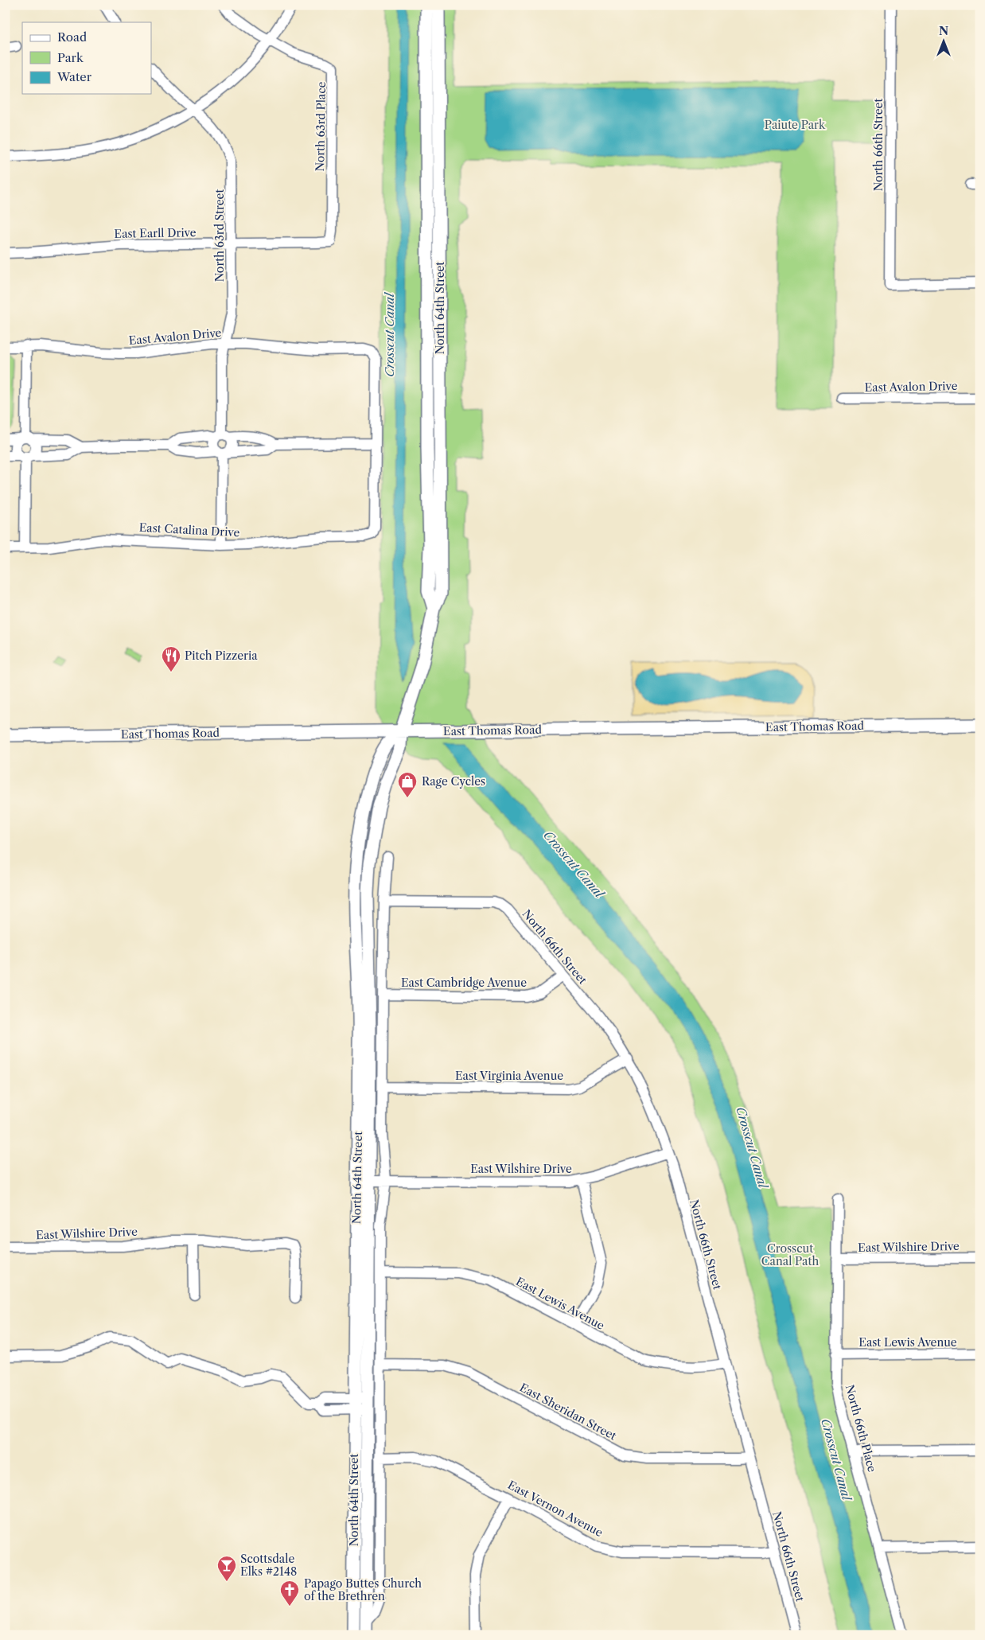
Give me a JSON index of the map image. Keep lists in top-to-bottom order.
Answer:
{
  "streets": {
    "main road": ["North 64th Street", "East Thomas Road"],
    "street": [
      "North 63rd Place",
      "North 66th Street",
      "East Earll Drive",
      "North 63rd Street",
      "East Avalon Drive",
      "East Catalina Drive",
      "East Cambridge Avenue",
      "East Virginia Avenue",
      "East Wilshire Drive",
      "East Lewis Avenue",
      "East Sheridan Street",
      "North 66th Place",
      "East Vernon Avenue"
    ]
  },
  "crossings": [
    ["North 63rd Place", "East Earll Drive"],
    ["North 66th Street", "East Cambridge Avenue"],
    ["North 66th Street", "East Virginia Avenue"],
    ["North 66th Street", "East Wilshire Drive"],
    ["North 66th Street", "East Lewis Avenue"],
    ["North 66th Street", "East Sheridan Street"],
    ["North 66th Street", "East Vernon Avenue"],
    ["East Earll Drive", "North 63rd Street"],
    ["North 63rd Street", "East Avalon Drive"],
    ["North 64th Street", "East Thomas Road"],
    ["North 64th Street", "East Wilshire Drive"],
    ["East Avalon Drive", "East Catalina Drive"],
    ["East Wilshire Drive", "North 66th Place"],
    ["East Lewis Avenue", "North 66th Place"]
  ],
  "water": ["Crosscut Canal"],
  "parks": ["Paiute Park", "Crosscut Canal Path"],
  "places": {
    "restaurant": ["Pitch Pizzeria"],
    "shop": ["Rage Cycles"],
    "bar": ["Scottsdale Elks #2148"],
    "church": ["Papago Buttes Church of the Brethren"]
  },
  "legend": ["Road", "Park", "Water"],
  "north": "top"
}
